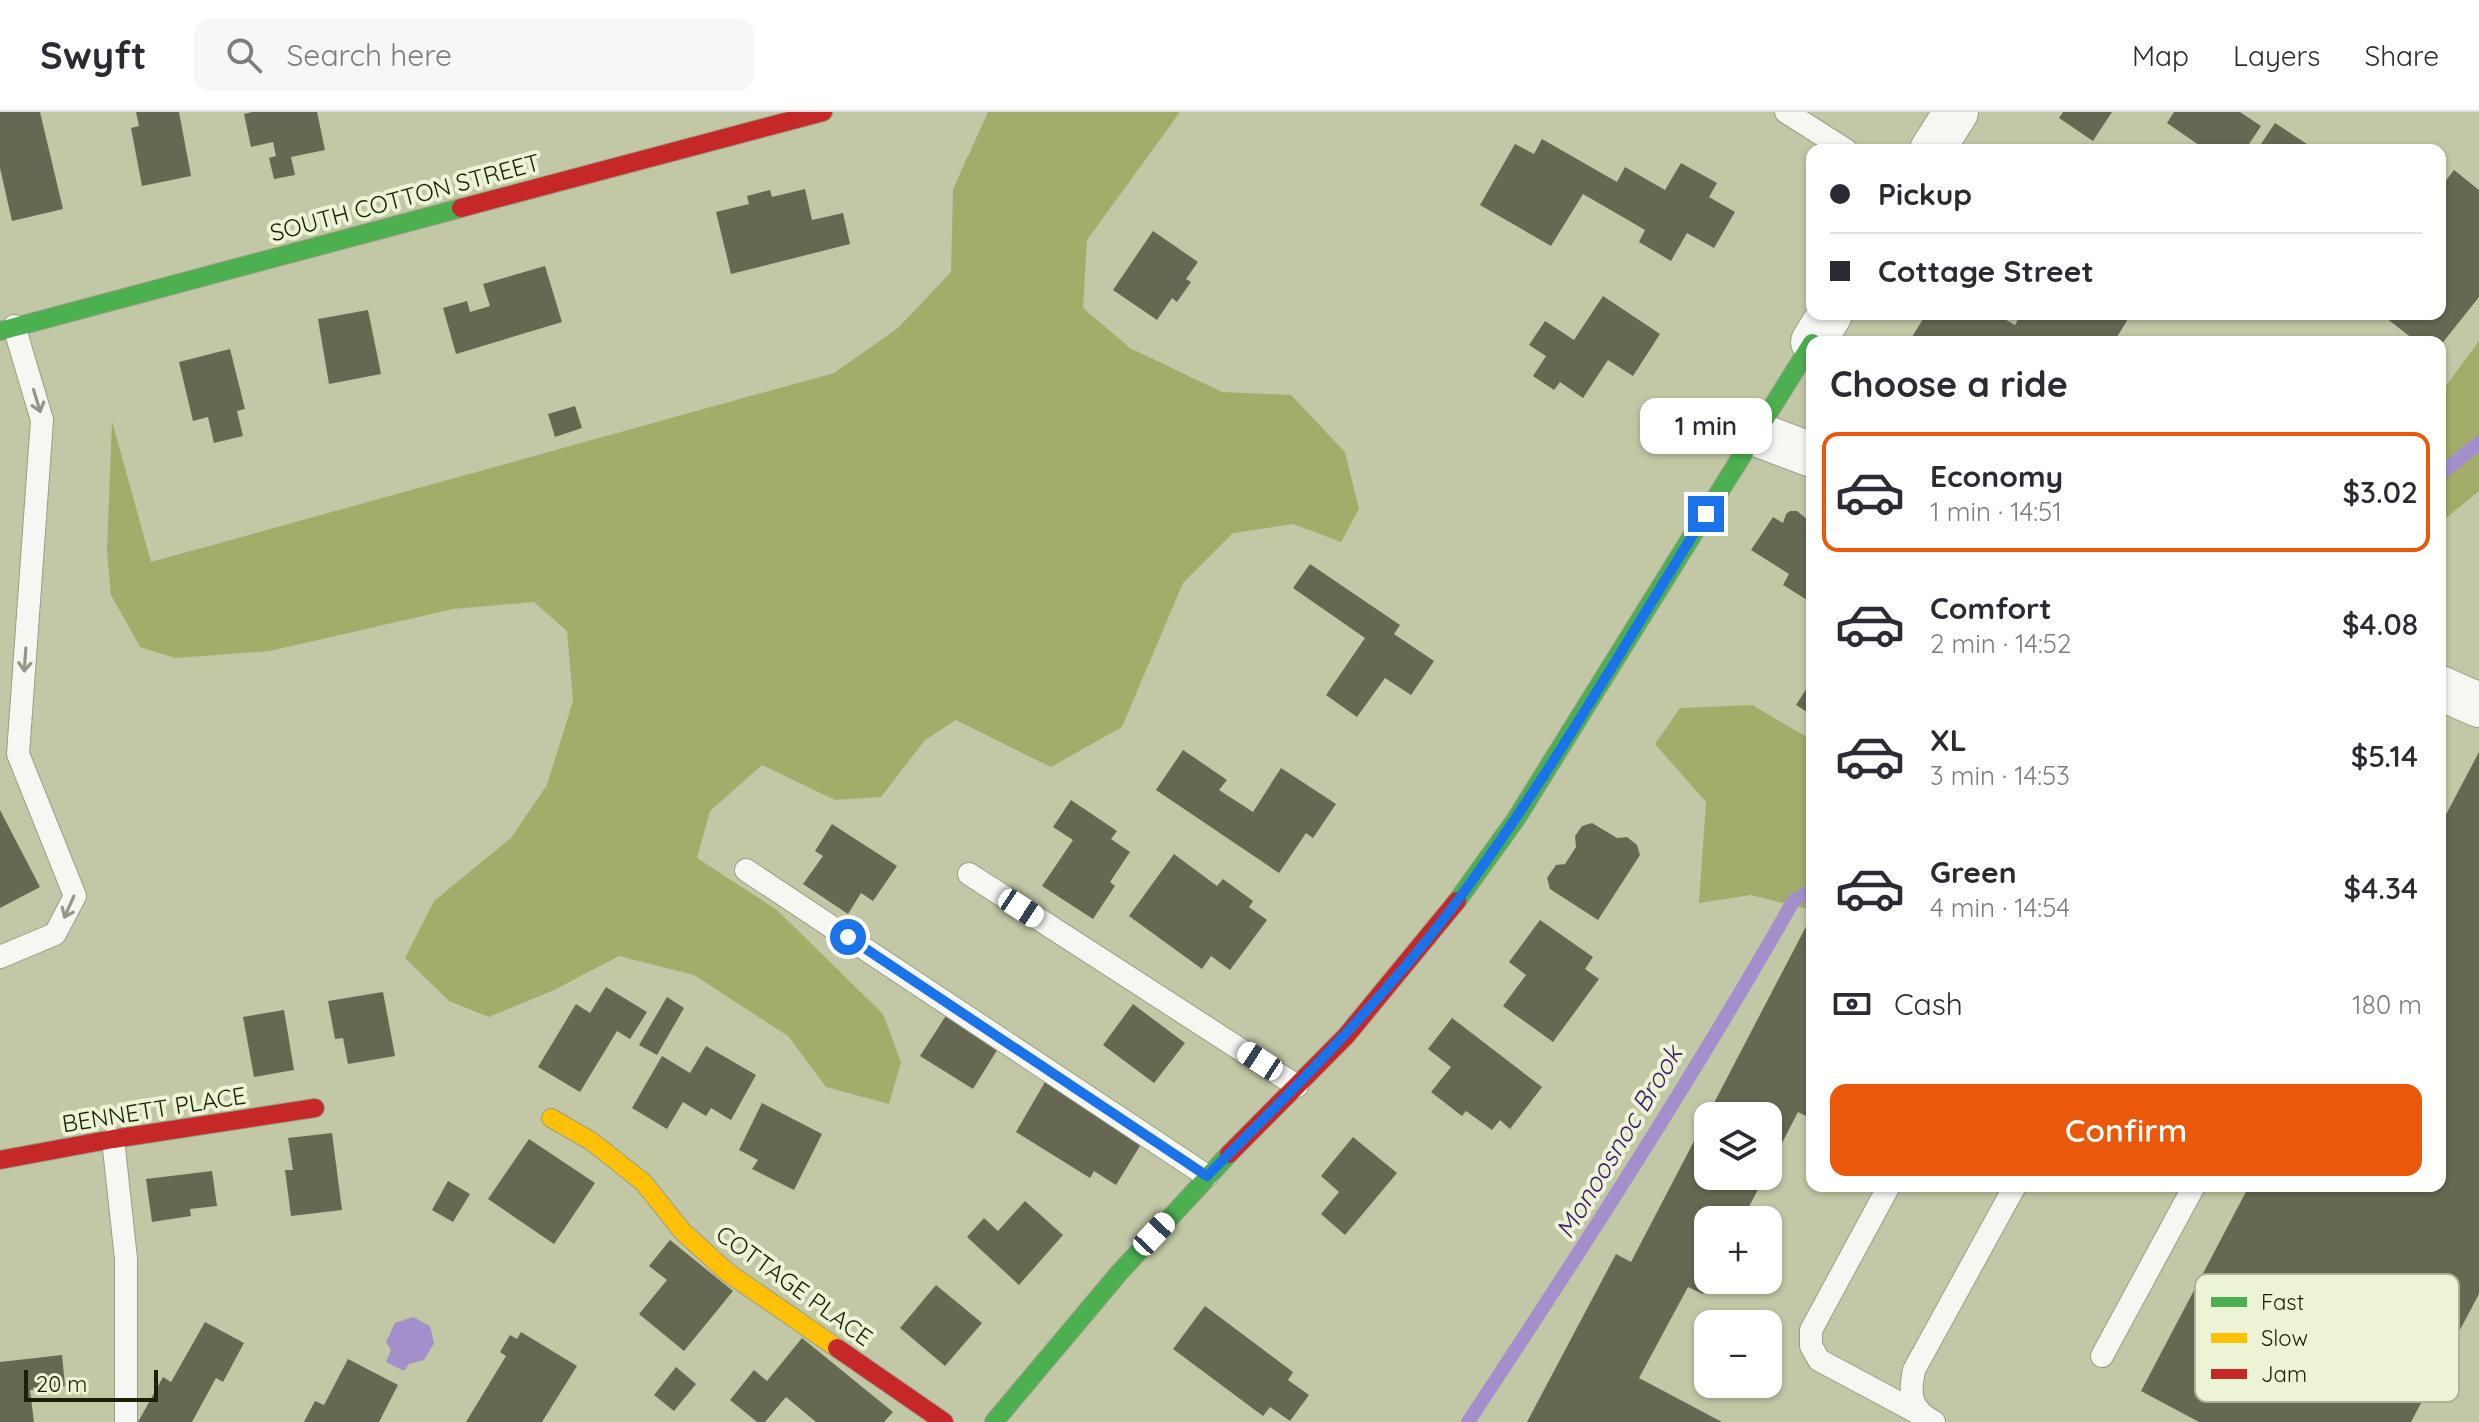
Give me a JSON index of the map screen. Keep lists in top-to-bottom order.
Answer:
{
  "streets": {
    "street": ["SOUTH COTTON STREET", "BENNETT PLACE", "COTTAGE PLACE"]
  },
  "water": ["Monoosnoc Brook"],
  "legend": ["Fast", "Slow", "Jam"],
  "scale_bar": "20 m",
  "page": {
    "header": "Swyft",
    "search": "Search here",
    "nav": ["Map", "Layers", "Share"],
    "banner": ["Pickup", "Cottage Street"],
    "heading": "Choose a ride",
    "bubble": "1 min",
    "list": [
      {
        "name": "Economy",
        "note": "1 min · 14:51",
        "value": "$3.02"
      },
      {
        "name": "Comfort",
        "note": "2 min · 14:52",
        "value": "$4.08"
      },
      {
        "name": "XL",
        "note": "3 min · 14:53",
        "value": "$5.14"
      },
      {
        "name": "Green",
        "note": "4 min · 14:54",
        "value": "$4.34"
      }
    ],
    "pay": ["Cash", "180 m"],
    "buttons": "Confirm",
    "map_buttons": ["+", "−"],
    "scale": "20 m"
  }
}
